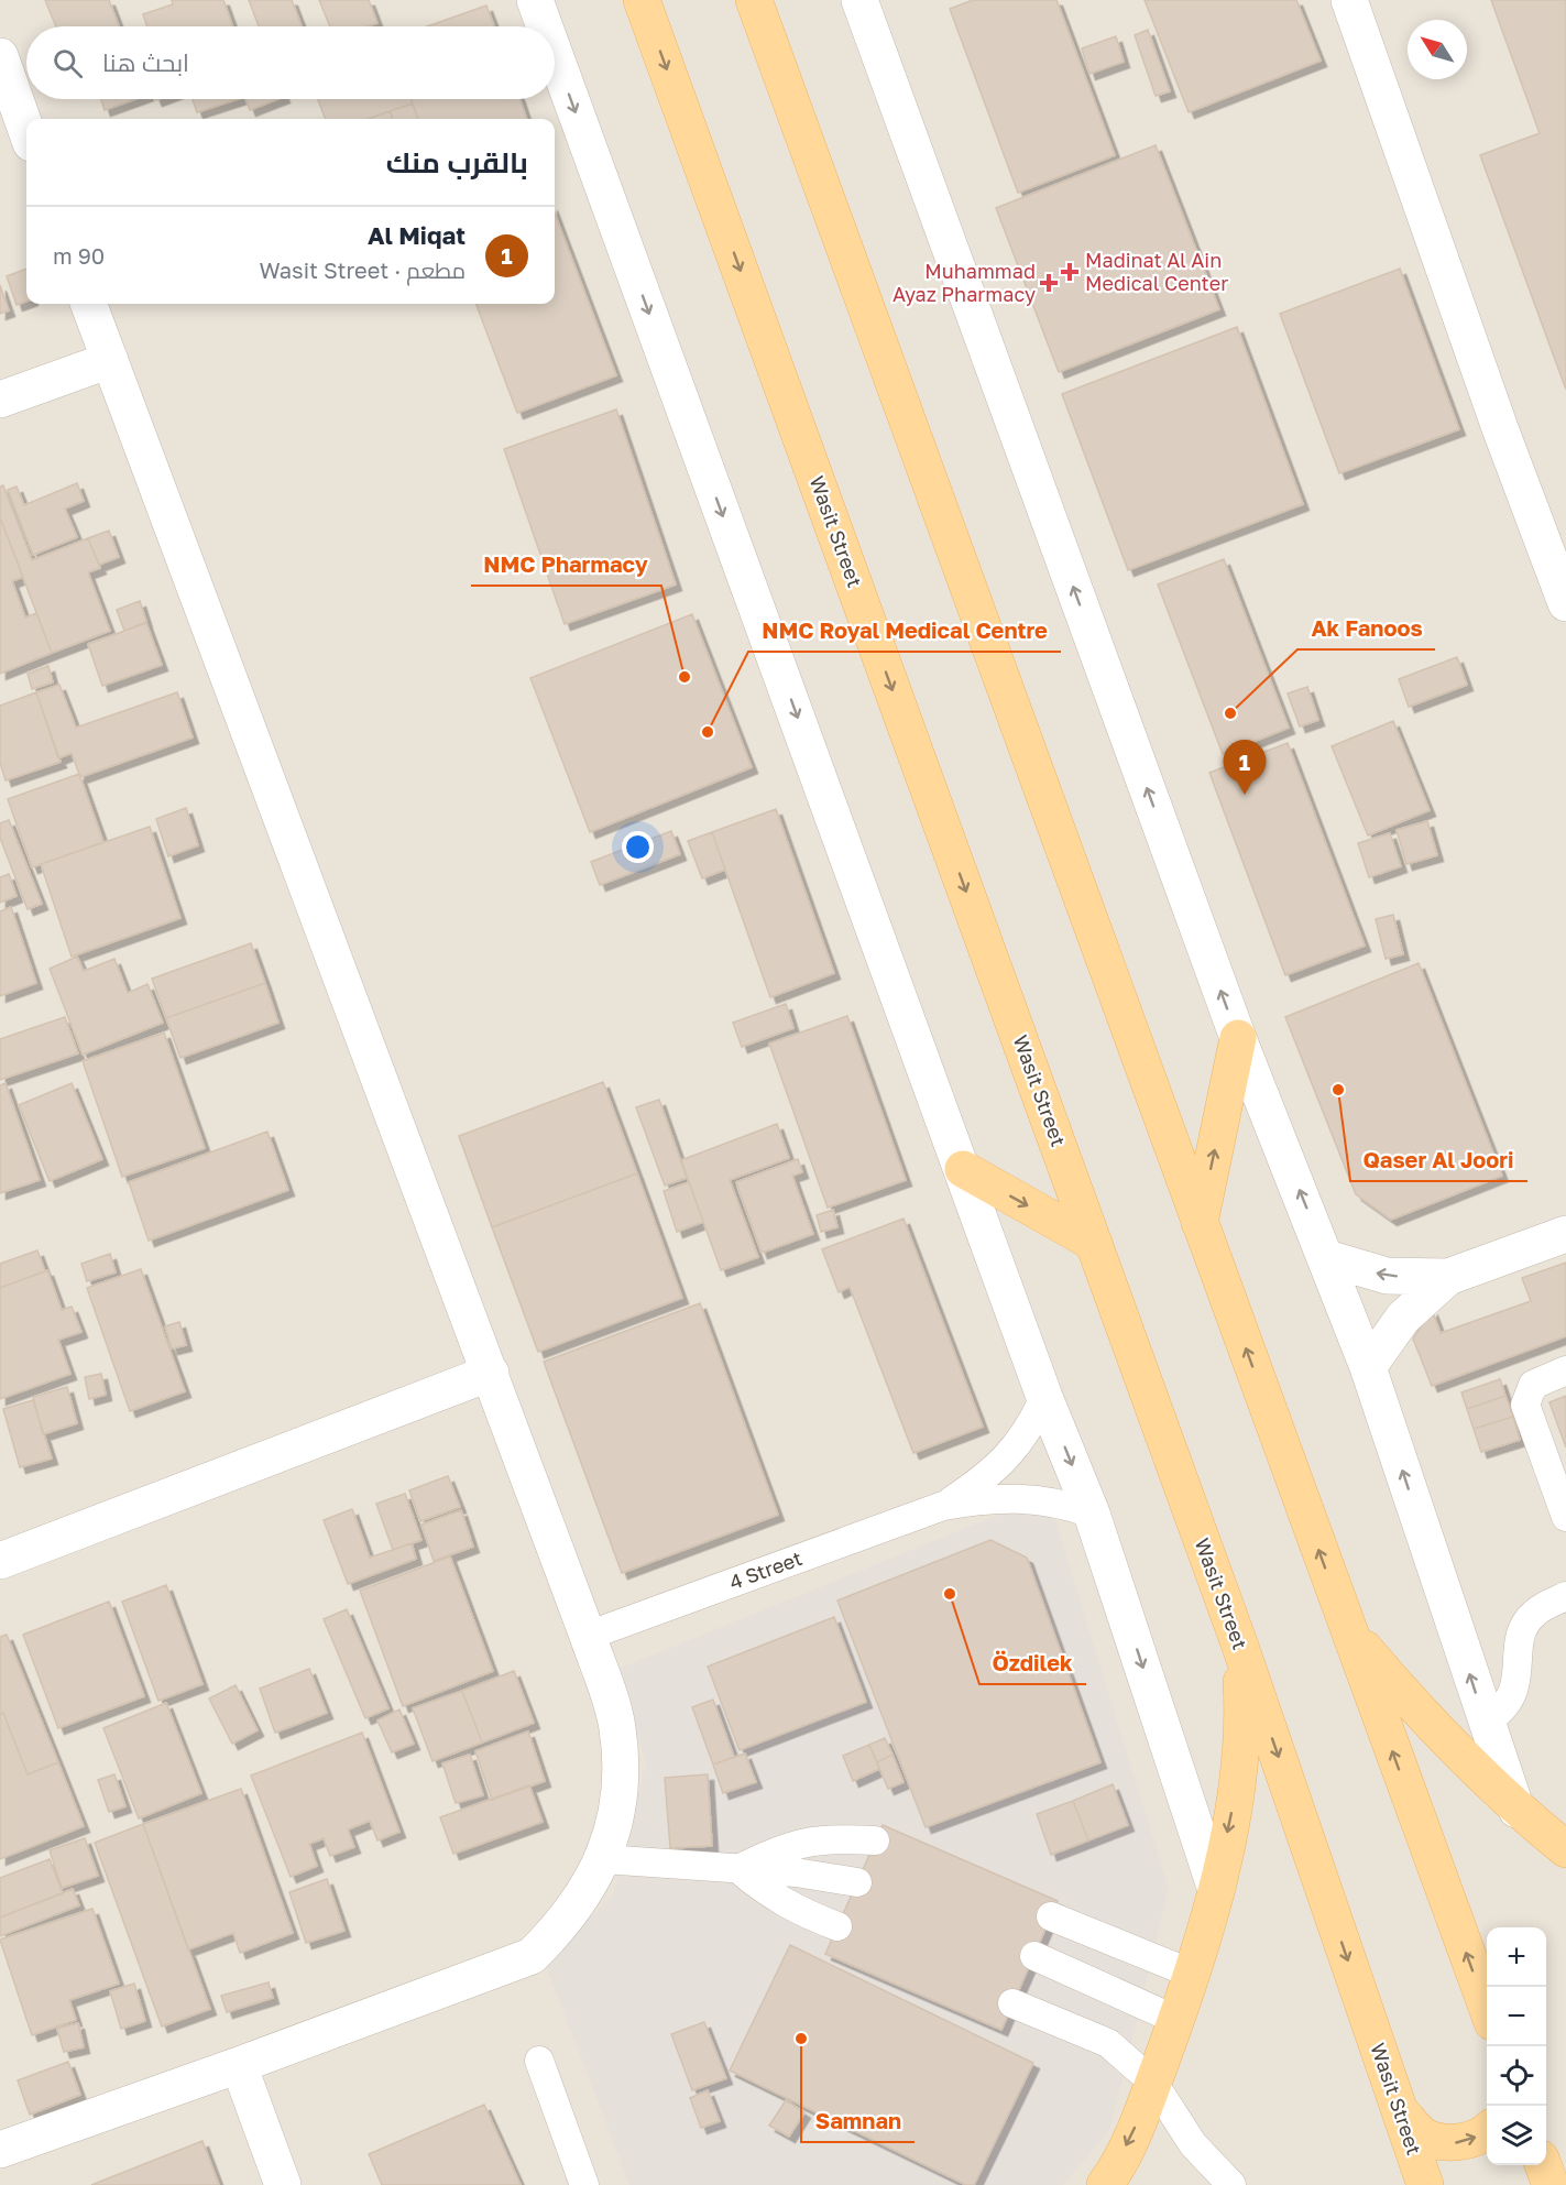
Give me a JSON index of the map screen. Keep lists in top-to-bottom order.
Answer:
{
  "streets": {
    "main road": ["Wasit Street"],
    "lane": ["4 Street"]
  },
  "places": {
    "health": ["Madinat Al Ain Medical Center", "Muhammad Ayaz Pharmacy"],
    "other": [
      "NMC Pharmacy",
      "Ak Fanoos",
      "NMC Royal Medical Centre",
      "Qaser Al Joori",
      "Özdilek",
      "Samnan"
    ]
  },
  "north": "top left",
  "page": {
    "search": "ابحث هنا",
    "heading": "بالقرب منك",
    "list": [
      {
        "mark": "1",
        "name": "Al Miqat",
        "note": "مطعم · Wasit Street",
        "value": "90 m"
      }
    ],
    "pins": "1",
    "map_buttons": ["+", "−"]
  }
}
